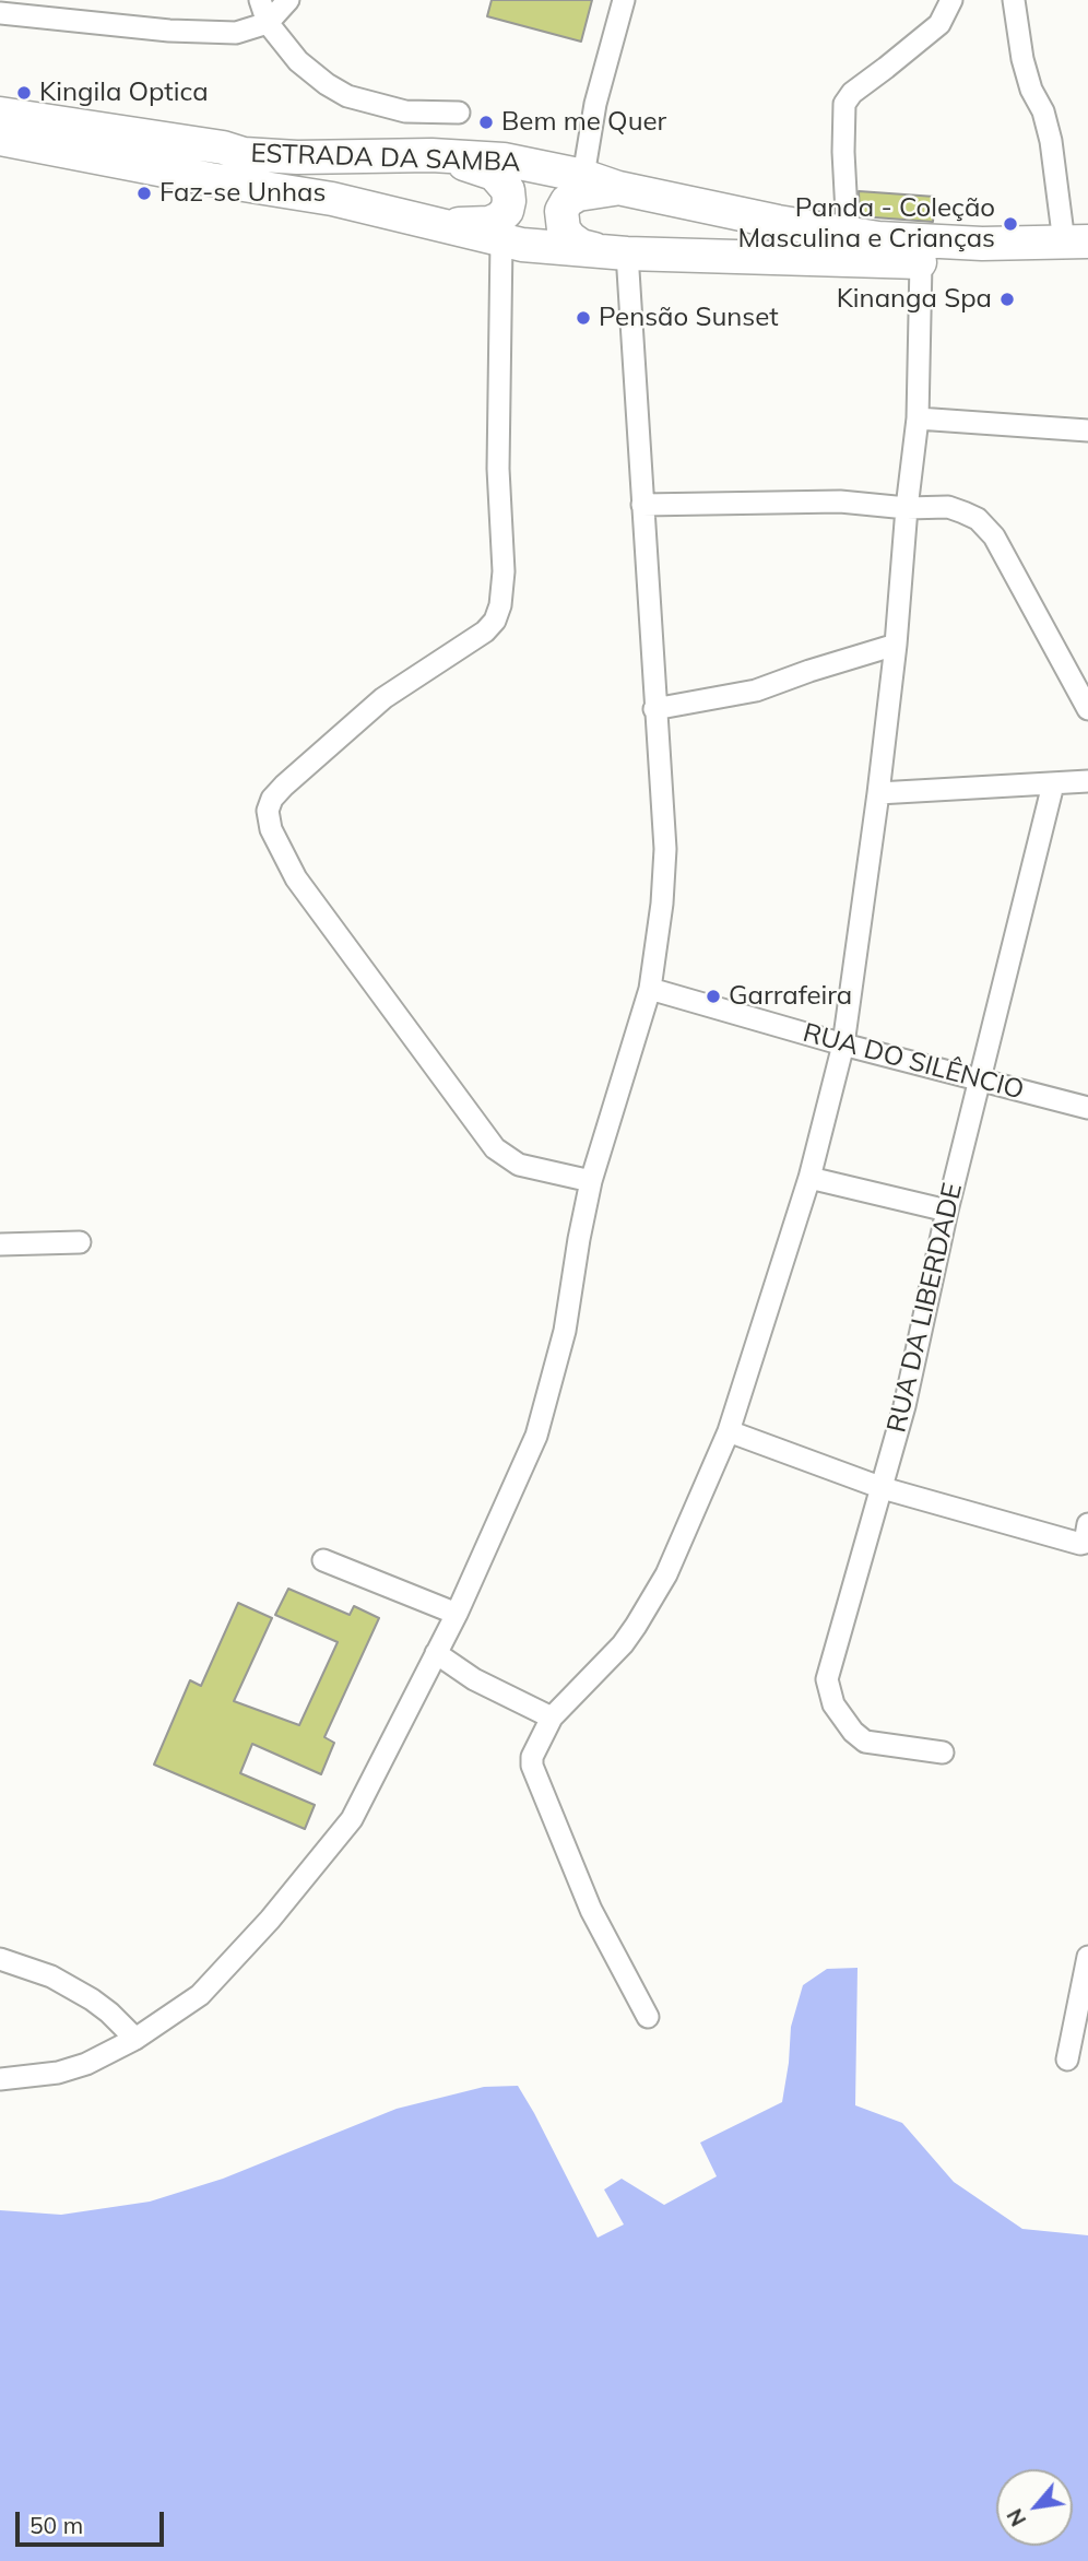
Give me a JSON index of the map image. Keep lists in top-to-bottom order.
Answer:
{
  "streets": {
    "main road": ["ESTRADA DA SAMBA"],
    "street": ["RUA DO SILÊNCIO", "RUA DA LIBERDADE"]
  },
  "crossings": [
    ["RUA DO SILÊNCIO", "RUA DA LIBERDADE"]
  ],
  "places": [
    "Kingila Optica",
    "Bem me Quer",
    "Faz-se Unhas",
    "Panda - Coleção Masculina e Crianças",
    "Kinanga Spa",
    "Pensão Sunset",
    "Garrafeira"
  ],
  "scale_bar": "50 m",
  "north": "bottom left"
}
